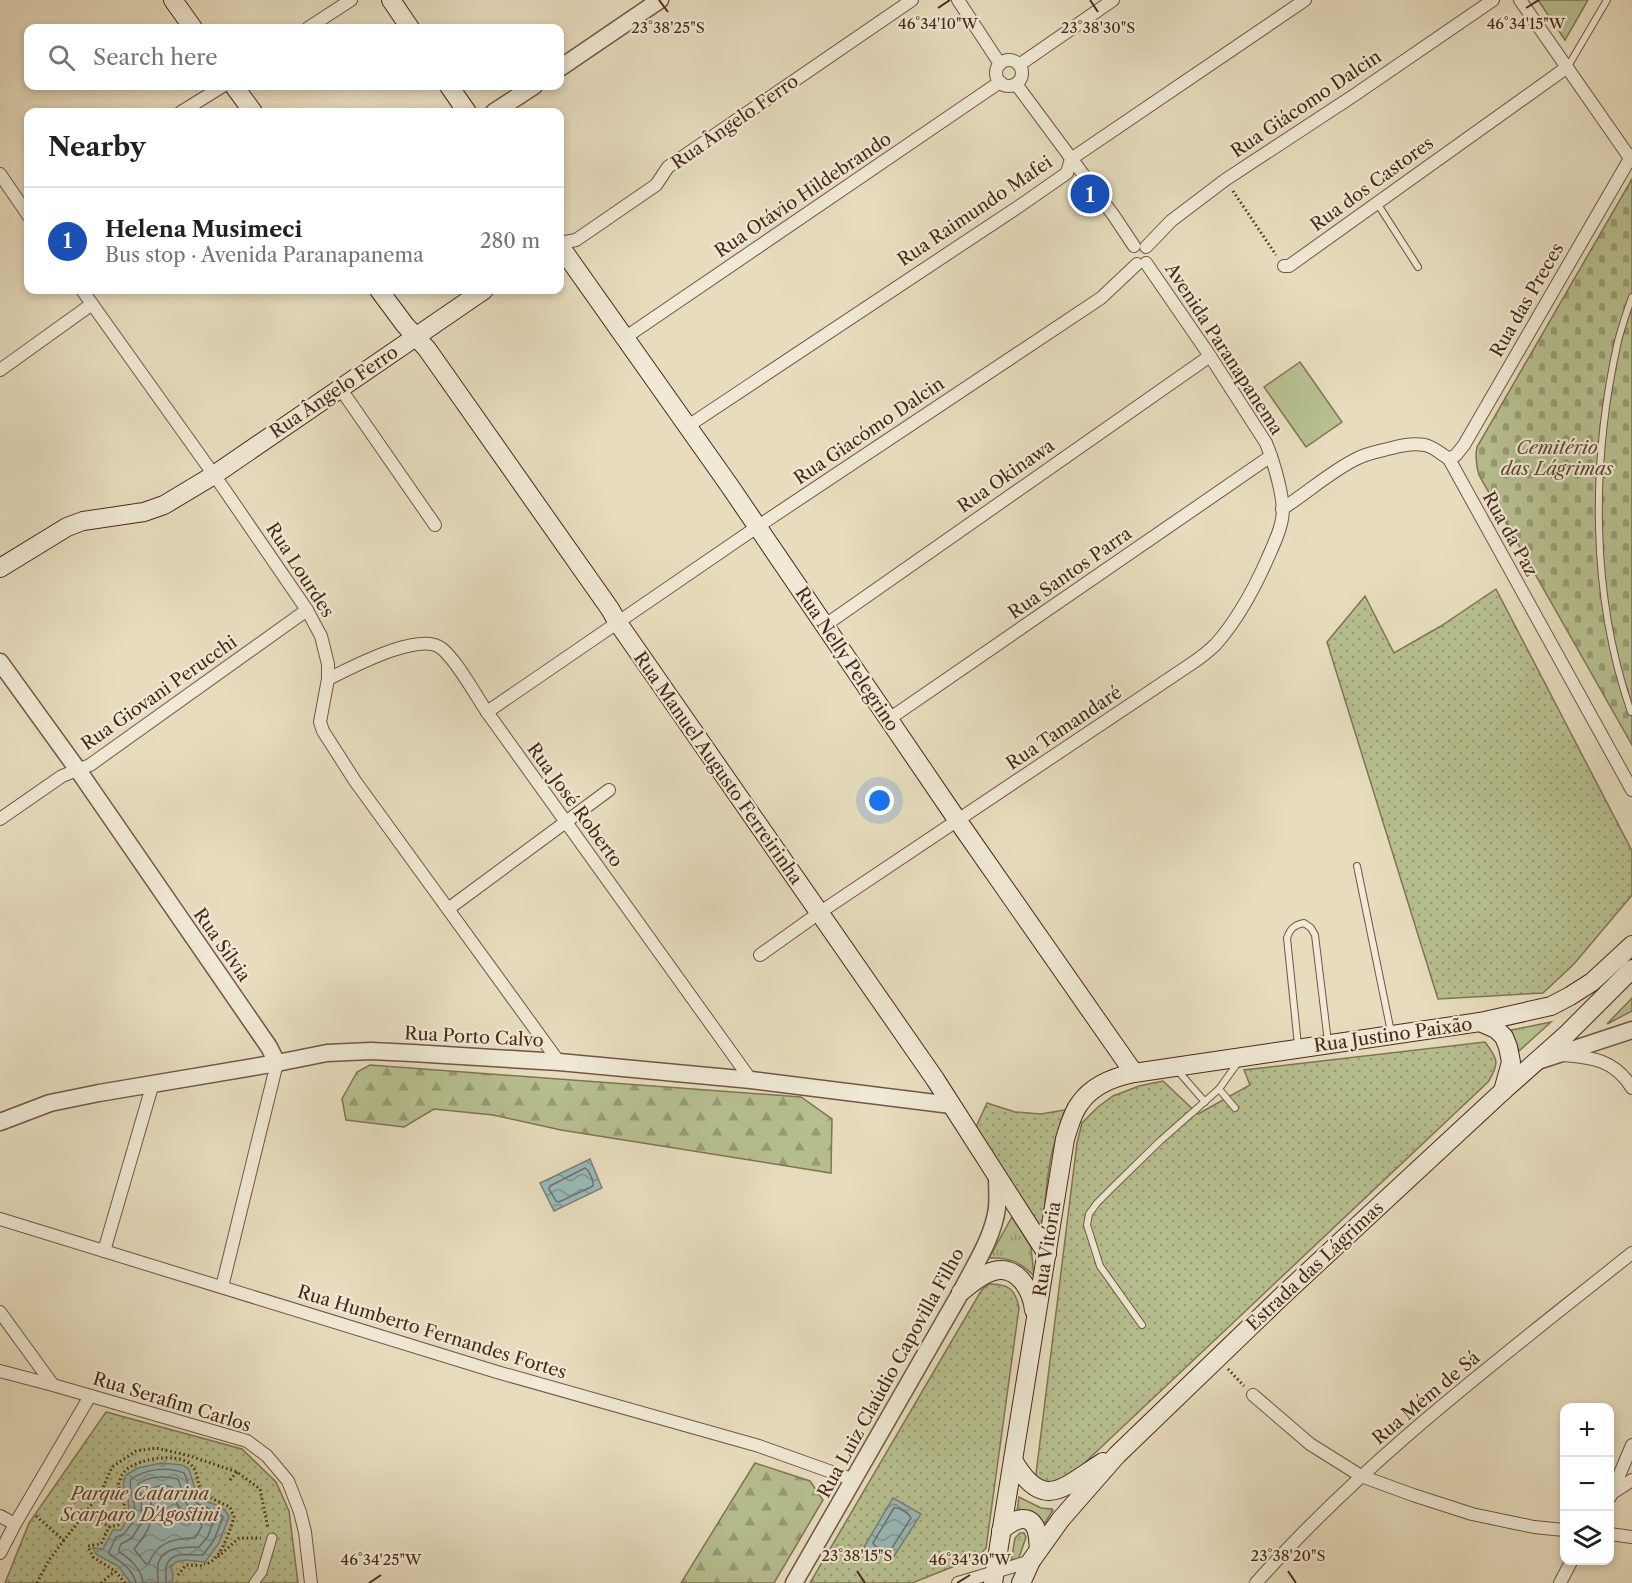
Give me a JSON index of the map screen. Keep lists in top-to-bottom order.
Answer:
{
  "streets": {
    "main road": [
      "Rua Ângelo Ferro",
      "Rua Nelly Pelegrino",
      "Rua Manuel Augusto Ferreirinha",
      "Rua Justino Paixão",
      "Rua Vitória",
      "Estrada das Lágrimas"
    ],
    "street": [
      "Rua Giácomo Dalcin",
      "Rua dos Castores",
      "Rua Otávio Hildebrando",
      "Rua Raimundo Mafei",
      "Rua das Preces",
      "Avenida Paranapanema",
      "Rua Giacómo Dalcin",
      "Rua Okinawa",
      "Rua da Paz",
      "Rua Lourdes",
      "Rua Santos Parra",
      "Rua Giovani Perucchi",
      "Rua Tamandaré",
      "Rua José Roberto",
      "Rua Sílvia",
      "Rua Porto Calvo",
      "Rua Humberto Fernandes Fortes",
      "Rua Luiz Claúdio Capovilla Filho",
      "Rua Mém de Sá",
      "Rua Serafim Carlos"
    ]
  },
  "crossings": [
    ["Rua Ângelo Ferro", "Rua Lourdes"],
    ["Rua Ângelo Ferro", "Rua Manuel Augusto Ferreirinha"],
    ["Rua Otávio Hildebrando", "Rua Nelly Pelegrino"],
    ["Rua Raimundo Mafei", "Rua Nelly Pelegrino"],
    ["Rua das Preces", "Rua da Paz"],
    ["Avenida Paranapanema", "Rua Giacómo Dalcin"],
    ["Avenida Paranapanema", "Rua Okinawa"],
    ["Avenida Paranapanema", "Rua Santos Parra"],
    ["Avenida Paranapanema", "Rua Tamandaré"],
    ["Rua Giacómo Dalcin", "Rua Nelly Pelegrino"],
    ["Rua Giacómo Dalcin", "Rua Manuel Augusto Ferreirinha"],
    ["Rua Okinawa", "Rua Nelly Pelegrino"],
    ["Rua Lourdes", "Rua Giovani Perucchi"],
    ["Rua Lourdes", "Rua José Roberto"],
    ["Rua Lourdes", "Rua Porto Calvo"],
    ["Rua Santos Parra", "Rua Nelly Pelegrino"],
    ["Rua Santos Parra", "Rua Tamandaré"],
    ["Rua Nelly Pelegrino", "Rua Tamandaré"],
    ["Rua Nelly Pelegrino", "Rua Justino Paixão"],
    ["Rua Nelly Pelegrino", "Rua Vitória"],
    ["Rua Giovani Perucchi", "Rua Sílvia"],
    ["Rua Tamandaré", "Rua Manuel Augusto Ferreirinha"],
    ["Rua Manuel Augusto Ferreirinha", "Rua Porto Calvo"],
    ["Rua Manuel Augusto Ferreirinha", "Rua Vitória"],
    ["Rua Manuel Augusto Ferreirinha", "Rua Luiz Claúdio Capovilla Filho"],
    ["Rua José Roberto", "Rua Porto Calvo"],
    ["Rua Sílvia", "Rua Porto Calvo"],
    ["Rua Justino Paixão", "Rua Vitória"],
    ["Rua Justino Paixão", "Estrada das Lágrimas"],
    ["Rua Humberto Fernandes Fortes", "Rua Luiz Claúdio Capovilla Filho"]
  ],
  "parks": ["Cemitério das Lágrimas", "Parque Catarina Scarparo D'Agostini"],
  "page": {
    "search": "Search here",
    "heading": "Nearby",
    "pins": "1",
    "list": [
      {
        "mark": "1",
        "name": "Helena Musimeci",
        "note": "Bus stop · Avenida Paranapanema",
        "value": "280 m"
      }
    ],
    "map_buttons": ["+", "−"]
  },
  "coordinates": [
    "46°34'10\"W",
    "46°34'15\"W",
    "23°38'25\"S",
    "23°38'30\"S",
    "23°38'15\"S",
    "23°38'20\"S",
    "46°34'25\"W",
    "46°34'30\"W"
  ]
}
